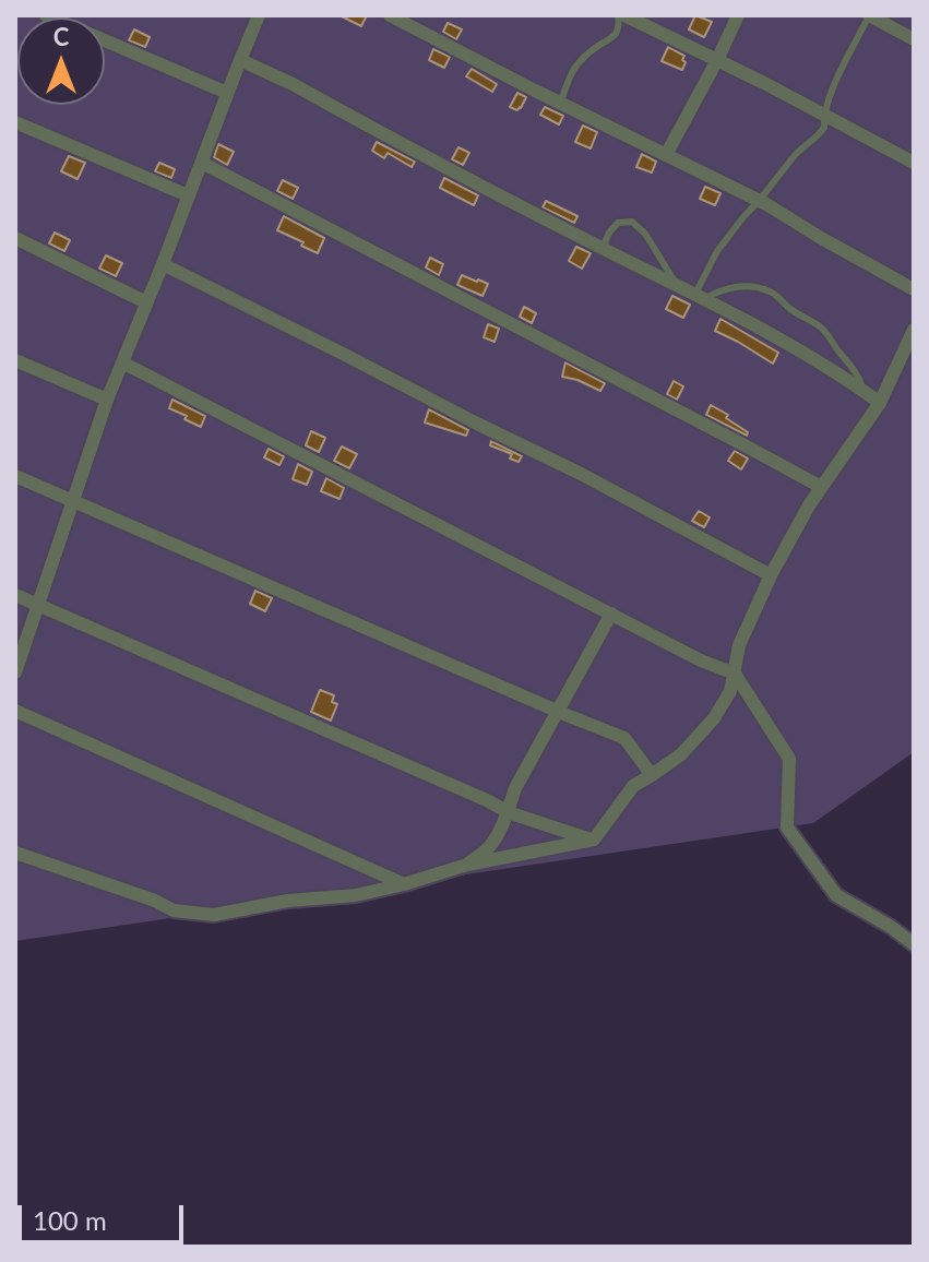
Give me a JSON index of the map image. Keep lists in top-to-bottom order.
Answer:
{
  "scale_bar": "100 m",
  "north": "top"
}
